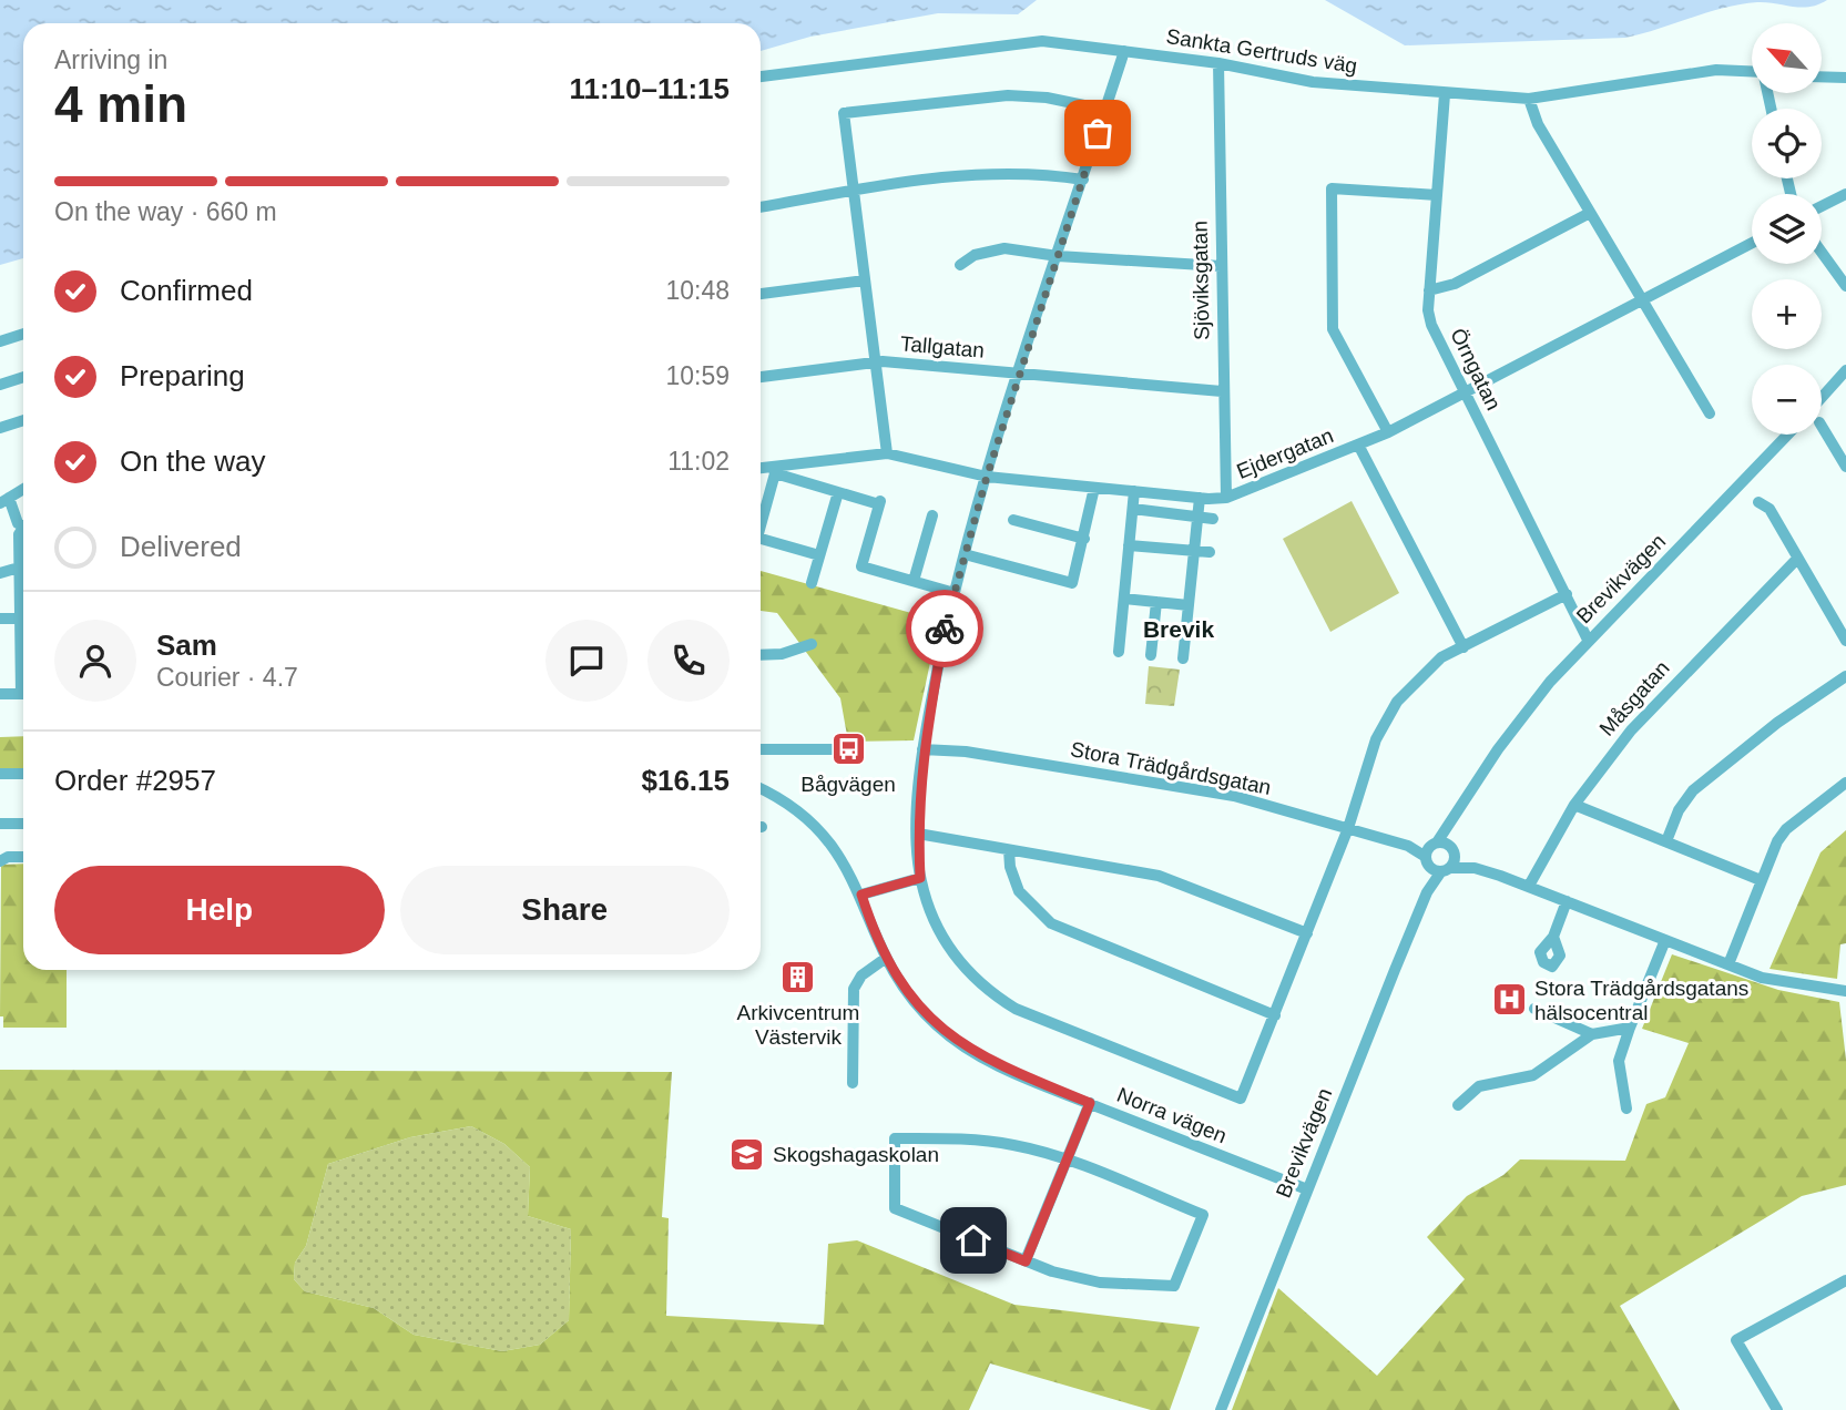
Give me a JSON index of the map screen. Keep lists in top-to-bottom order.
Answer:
{
  "streets": {
    "street": [
      "Sankta Gertruds väg",
      "Sjöviksgatan",
      "Tallgatan",
      "Örngatan",
      "Ejdergatan",
      "Brevikvägen",
      "Måsgatan",
      "Stora Trädgårdsgatan",
      "Norra vägen"
    ]
  },
  "crossings": [
    ["Sankta Gertruds väg", "Sjöviksgatan"],
    ["Sankta Gertruds väg", "Örngatan"],
    ["Sjöviksgatan", "Tallgatan"],
    ["Sjöviksgatan", "Ejdergatan"],
    ["Örngatan", "Ejdergatan"],
    ["Örngatan", "Brevikvägen"],
    ["Brevikvägen", "Stora Trädgårdsgatan"],
    ["Brevikvägen", "Norra vägen"]
  ],
  "districts": ["Brevik"],
  "places": {
    "bus stop": ["Bågvägen"],
    "building": ["Arkivcentrum Västervik"],
    "hospital": ["Stora Trädgårdsgatans hälsocentral"],
    "school or university": ["Skogshagaskolan"]
  },
  "north": "top left",
  "page": {
    "map_buttons": ["+", "−"],
    "heading": ["4 min", "Arriving in", "11:10–11:15"],
    "panel": [
      "Sam",
      "Courier · 4.7",
      "Order #2957",
      "$16.15"
    ],
    "bar": "On the way · 660 m",
    "list": [
      ["Confirmed", "10:48"],
      ["Preparing", "10:59"],
      ["On the way", "11:02"],
      "Delivered"
    ],
    "buttons": ["Help", "Share"]
  }
}
